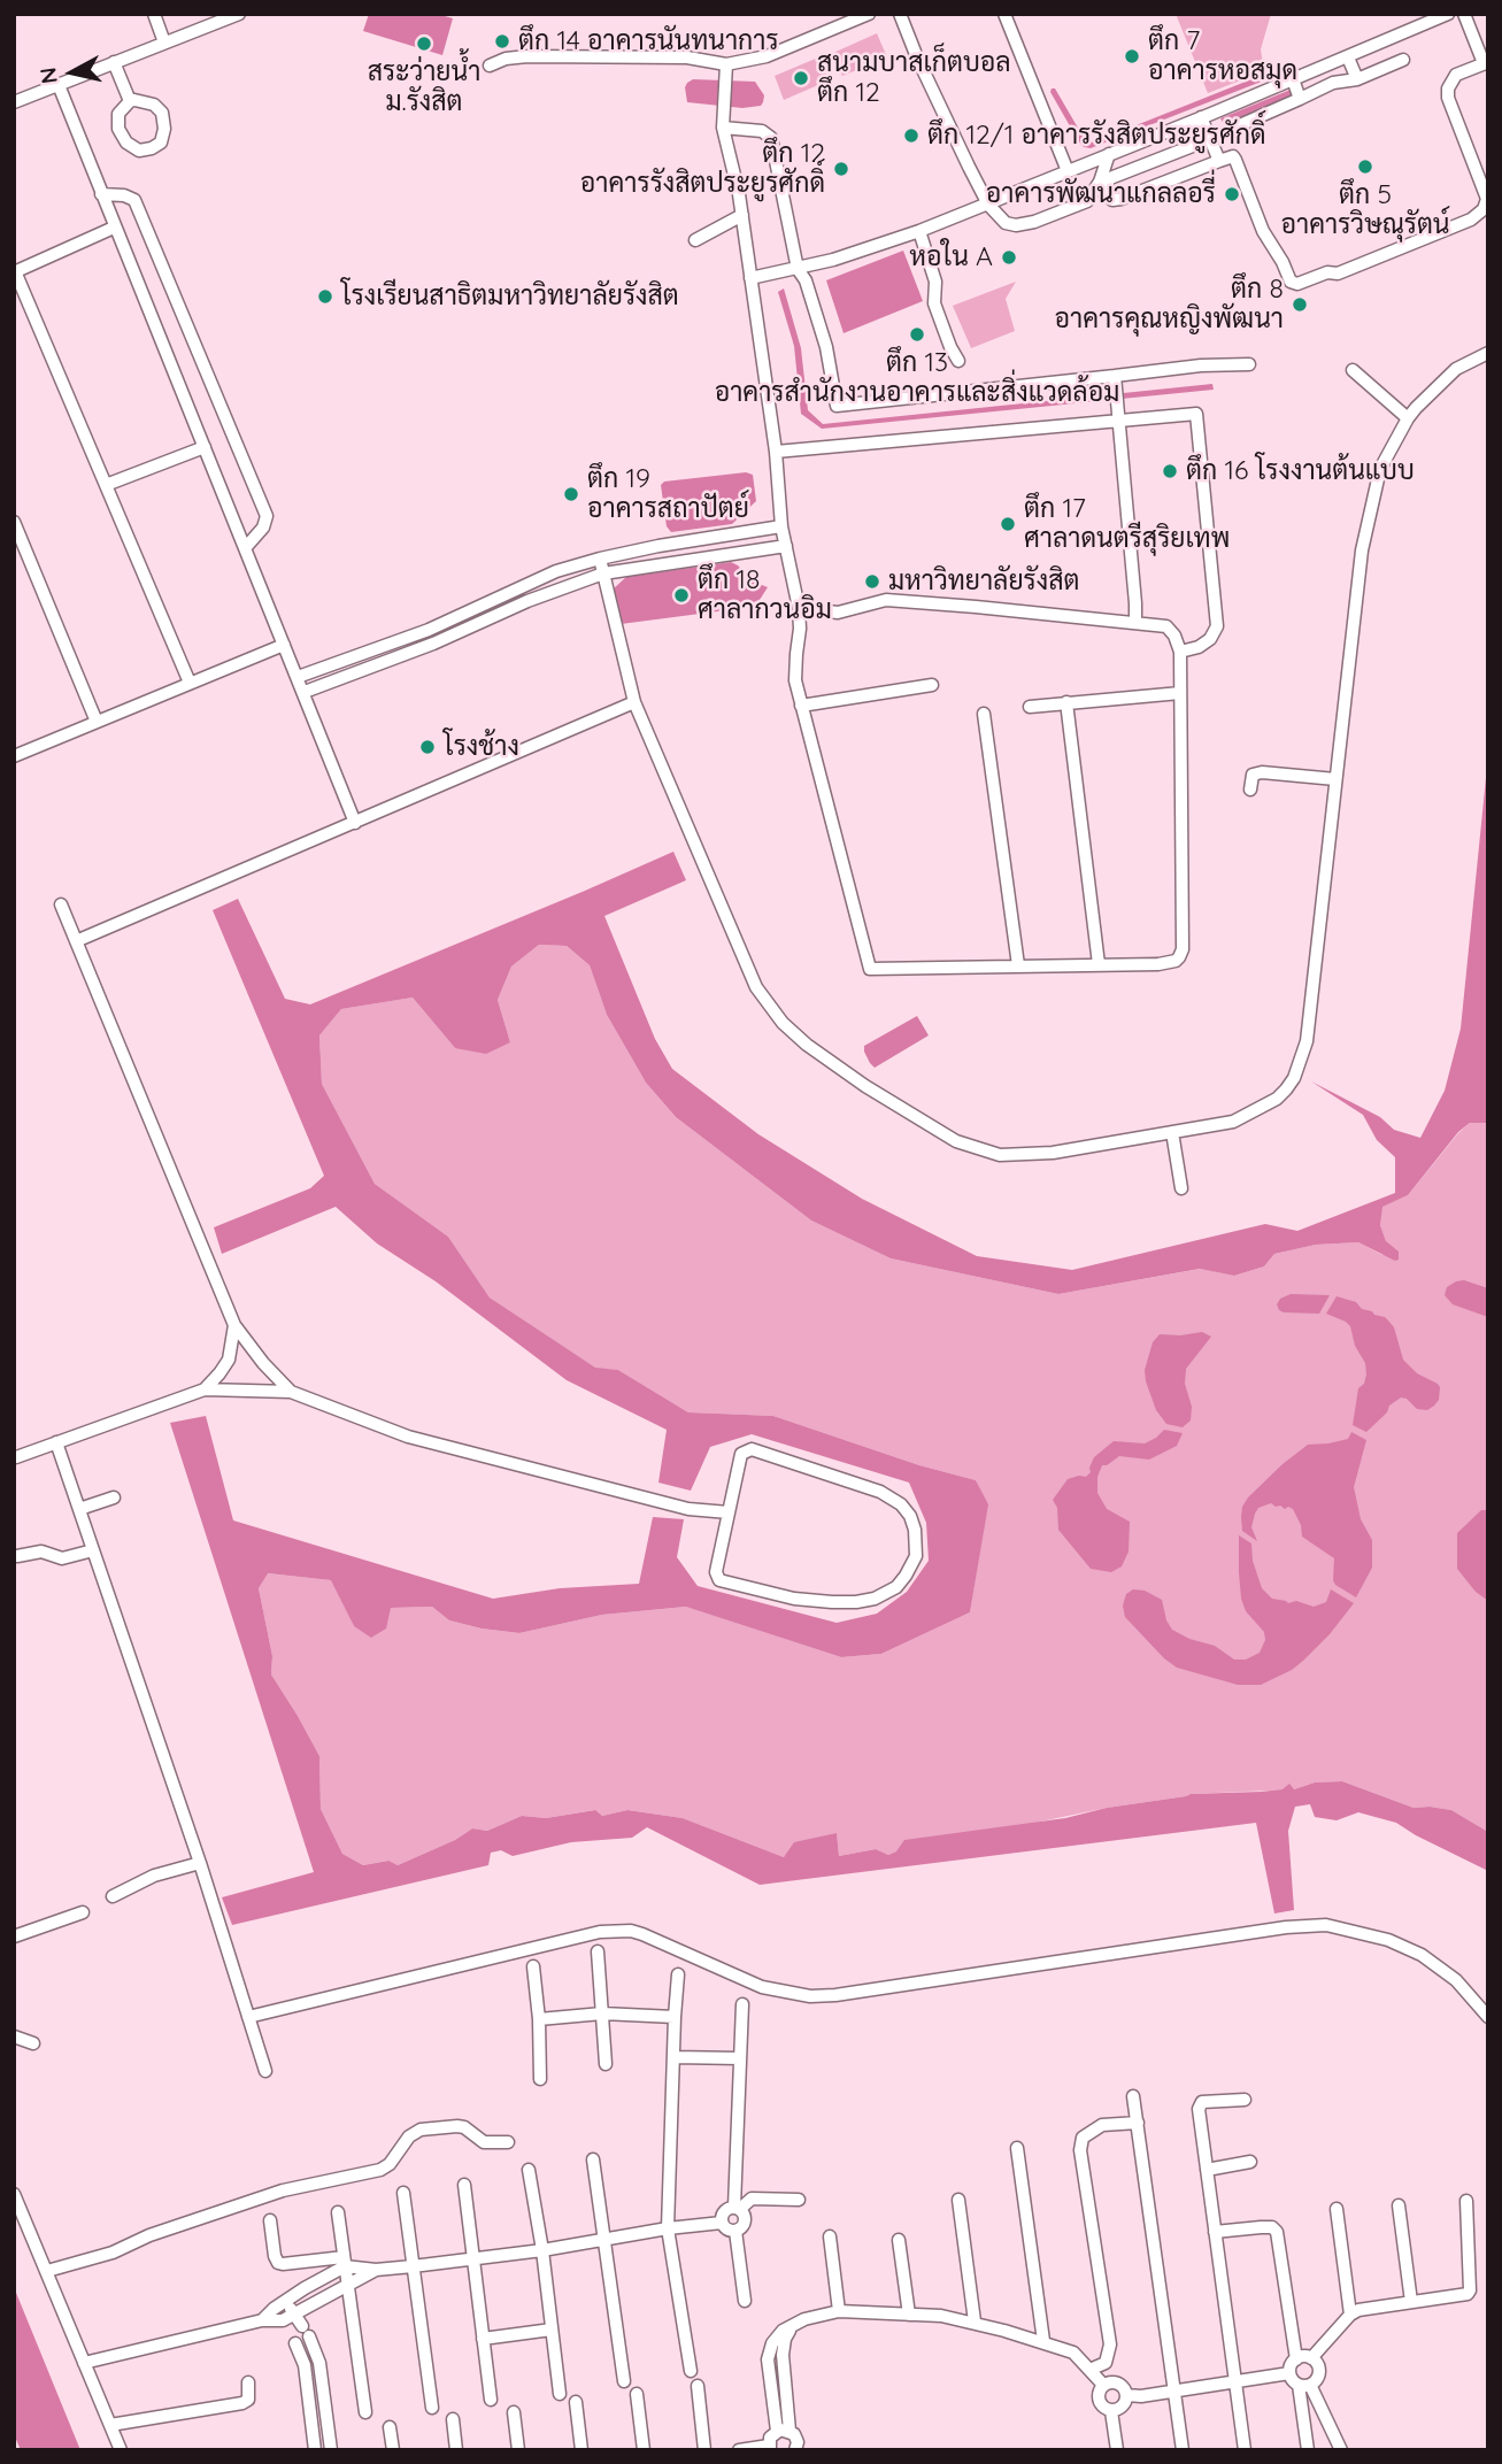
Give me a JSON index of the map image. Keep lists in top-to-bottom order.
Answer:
{
  "places": [
    "ตึก 14 อาคารนันทนาการ",
    "สระว่ายน้ำ ม.รังสิต",
    "ตึก 7 อาคารหอสมุด",
    "สนามบาสเก็ตบอล ตึก 12",
    "ตึก 12/1 อาคารรังสิตประยูรศักดิ์",
    "ตึก 5 อาคารวิษณุรัตน์",
    "ตึก 12 อาคารรังสิตประยูรศักดิ์",
    "อาคารพัฒนาแกลลอรี่",
    "หอใน A",
    "โรงเรียนสาธิตมหาวิทยาลัยรังสิต",
    "ตึก 8 อาคารคุณหญิงพัฒนา",
    "ตึก 13 อาคารสำนักงานอาคารและสิ่งแวดล้อม",
    "ตึก 16 โรงงานต้นแบบ",
    "ตึก 19 อาคารสถาปัตย์",
    "ตึก 17 ศาลาดนตรีสุริยเทพ",
    "มหาวิทยาลัยรังสิต",
    "ตึก 18 ศาลากวนอิม",
    "โรงช้าง"
  ],
  "north": "left"
}
